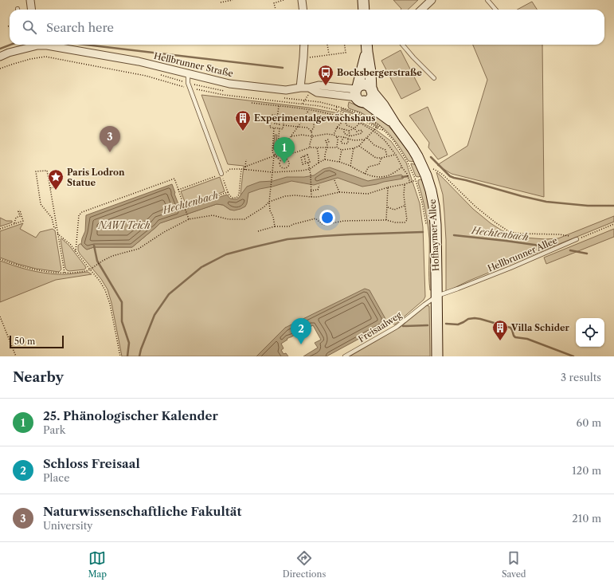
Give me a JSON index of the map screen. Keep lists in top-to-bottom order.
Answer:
{
  "streets": {
    "street": ["Hellbrunner Straße", "Hofhaymer-Allee"],
    "lane": ["Hellbrunner Allee", "Freisaalweg"]
  },
  "crossings": [
    ["Hellbrunner Straße", "Hofhaymer-Allee"],
    ["Hofhaymer-Allee", "Hellbrunner Allee"],
    ["Hofhaymer-Allee", "Freisaalweg"],
    ["Hellbrunner Allee", "Freisaalweg"]
  ],
  "water": ["Hechtenbach", "NAWI Teich"],
  "places": {
    "bus stop": ["Bocksbergerstraße"],
    "building": ["Experimentalgewächshaus", "Villa Schider"],
    "place": ["Paris Lodron Statue"]
  },
  "scale_bar": "50 m",
  "page": {
    "search": "Search here",
    "pins": ["3", "1", "2"],
    "scale": "50 m",
    "heading": ["Nearby", "3 results"],
    "list": [
      {
        "mark": "1",
        "name": "25. Phänologischer Kalender",
        "note": "Park",
        "value": "60 m"
      },
      {
        "mark": "2",
        "name": "Schloss Freisaal",
        "note": "Place",
        "value": "120 m"
      },
      {
        "mark": "3",
        "name": "Naturwissenschaftliche Fakultät",
        "note": "University",
        "value": "210 m"
      }
    ],
    "nav": ["Map", "Directions", "Saved"]
  }
}
